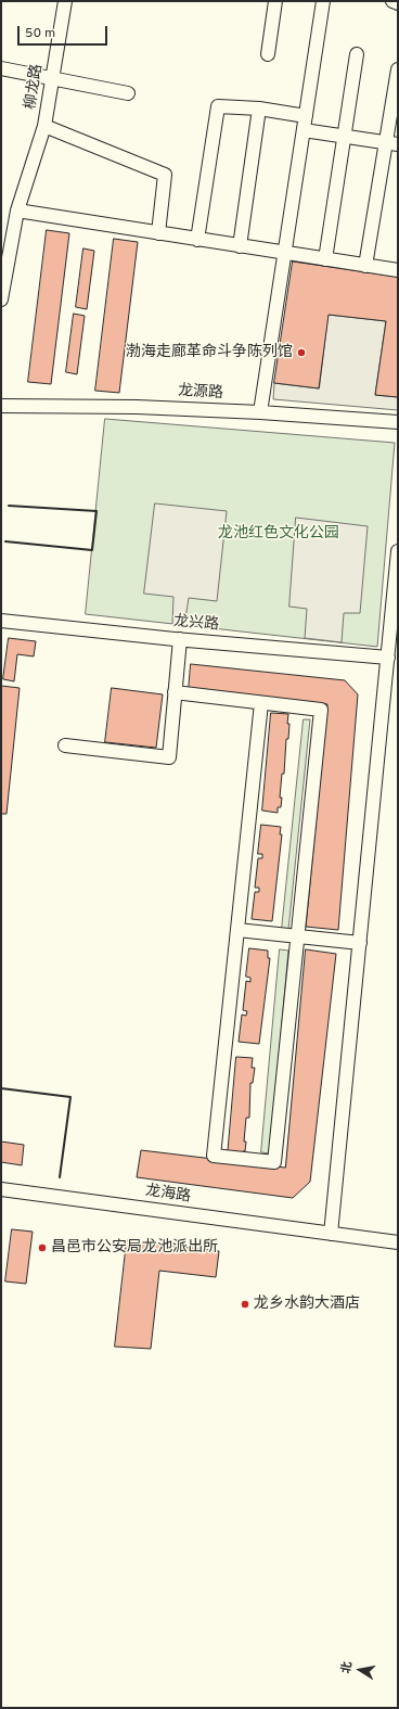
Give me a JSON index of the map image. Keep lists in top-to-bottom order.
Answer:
{
  "streets": {
    "street": [
      "柳龙路",
      "龙源路",
      "龙兴路",
      "龙海路"
    ]
  },
  "parks": ["龙池红色文化公园"],
  "places": ["渤海走廊革命斗争陈列馆", "昌邑市公安局龙池派出所", "龙乡水韵大酒店"],
  "scale_bar": "50 m",
  "north": "left"
}
